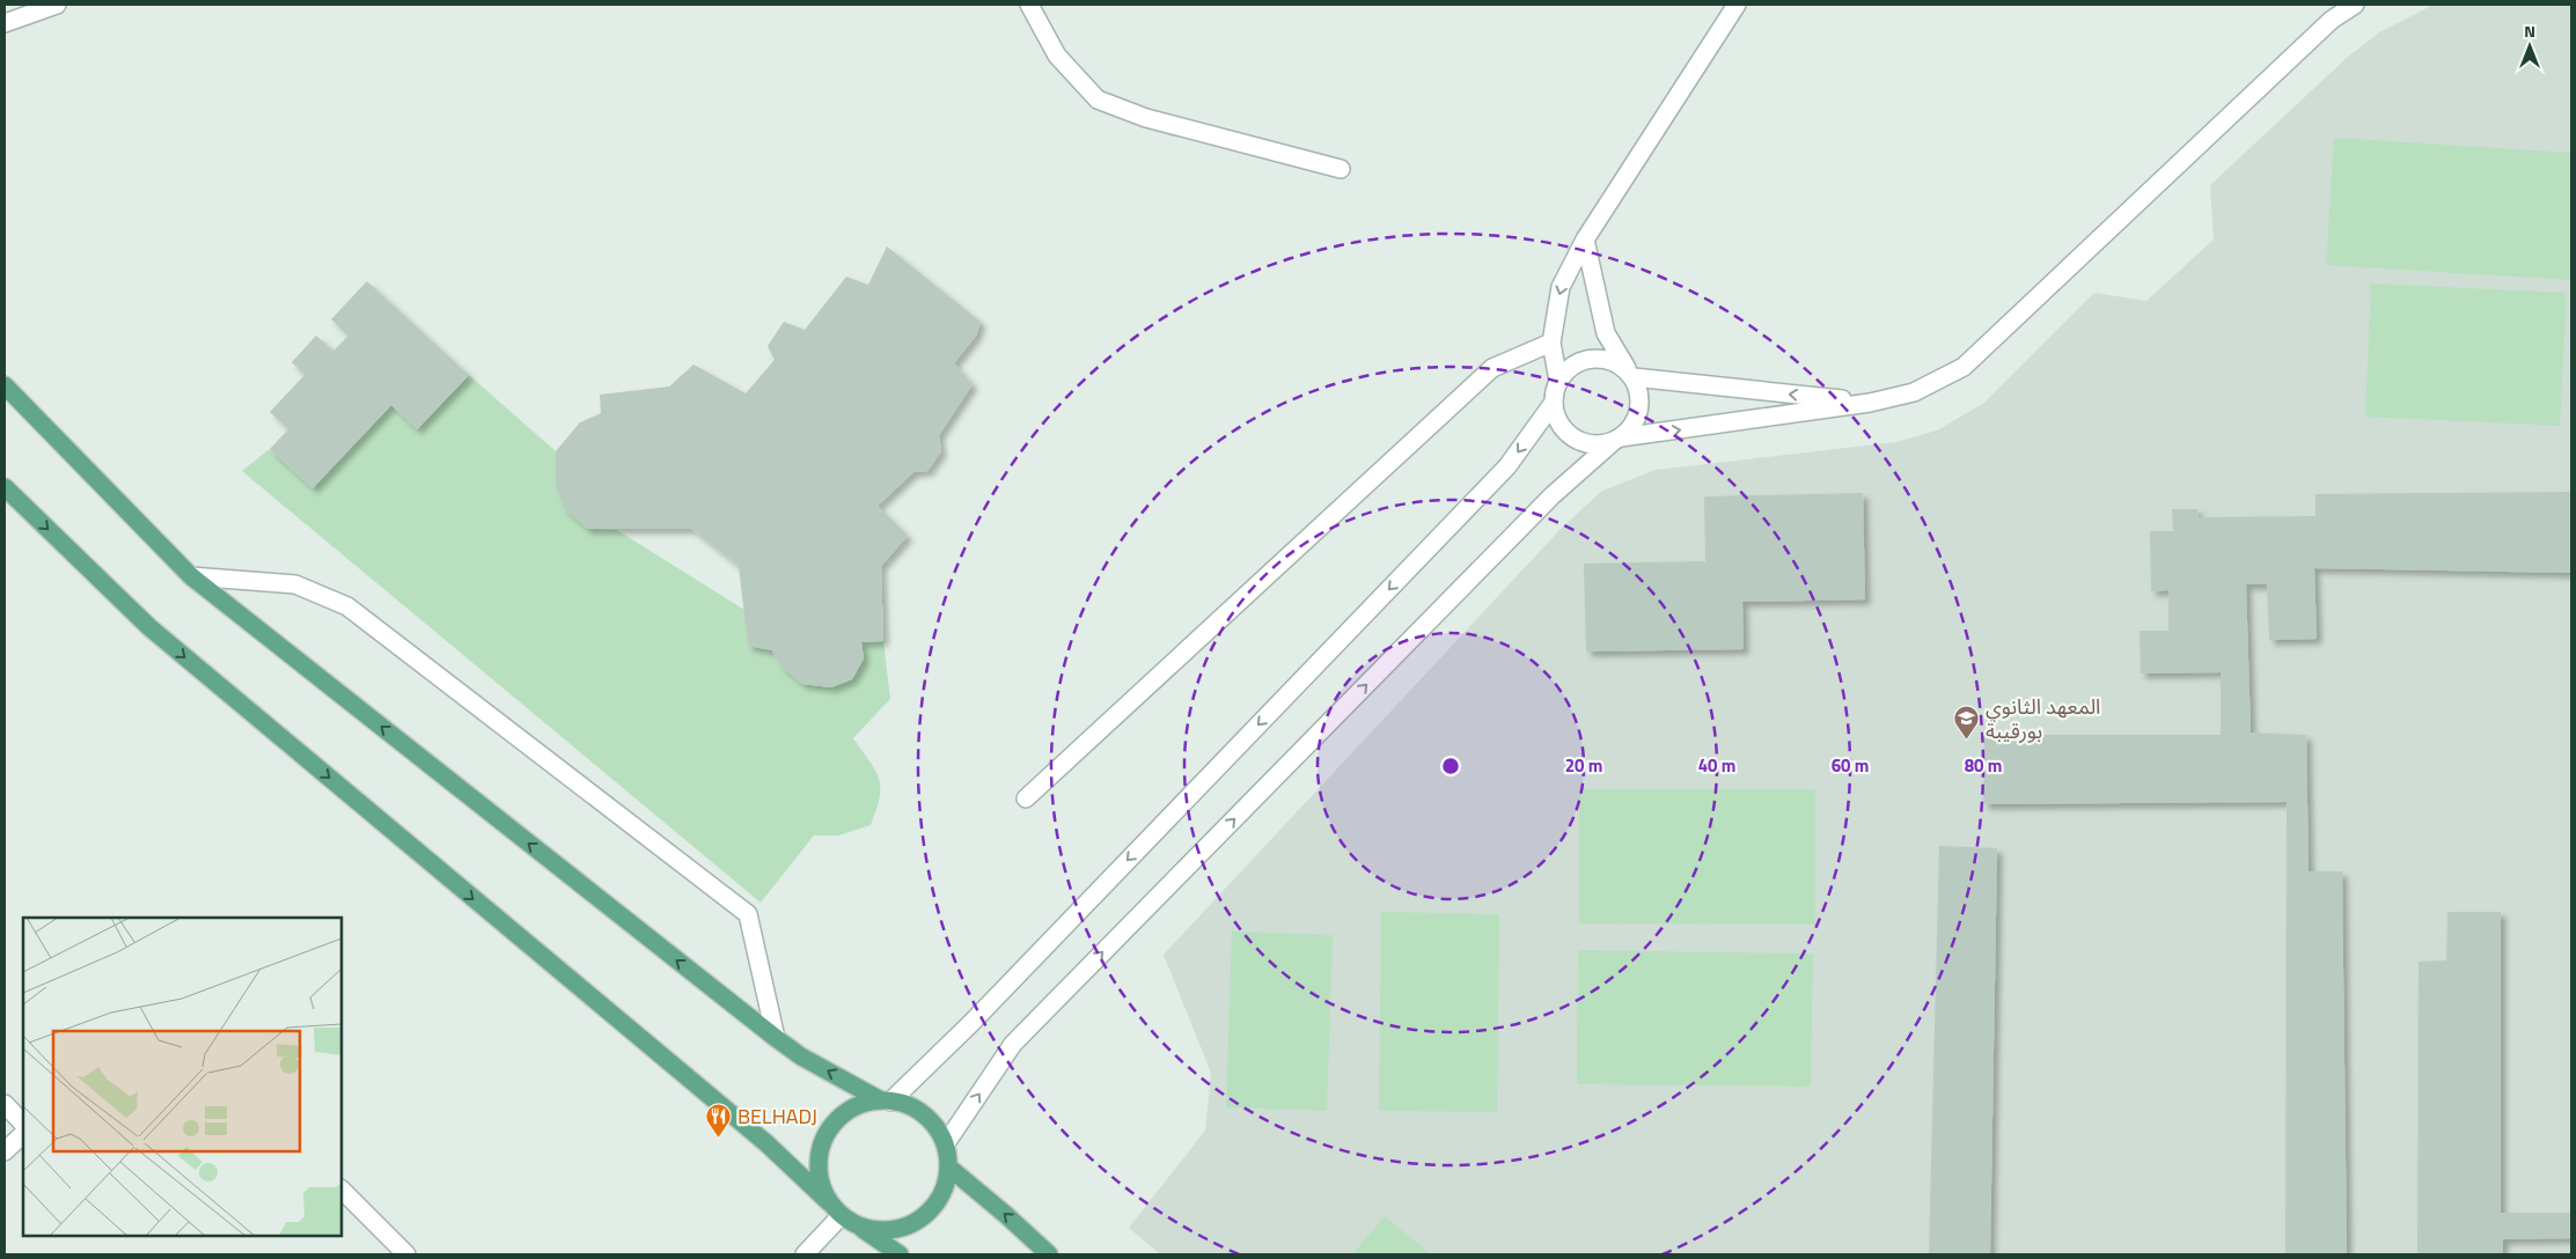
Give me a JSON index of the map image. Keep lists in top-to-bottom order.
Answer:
{
  "places": {
    "school or university": ["المعهد الثانوي بورقيبة"],
    "restaurant": ["BELHADJ"]
  },
  "north": "top",
  "rings": [
    "20 m",
    "40 m",
    "60 m",
    "80 m"
  ]
}
